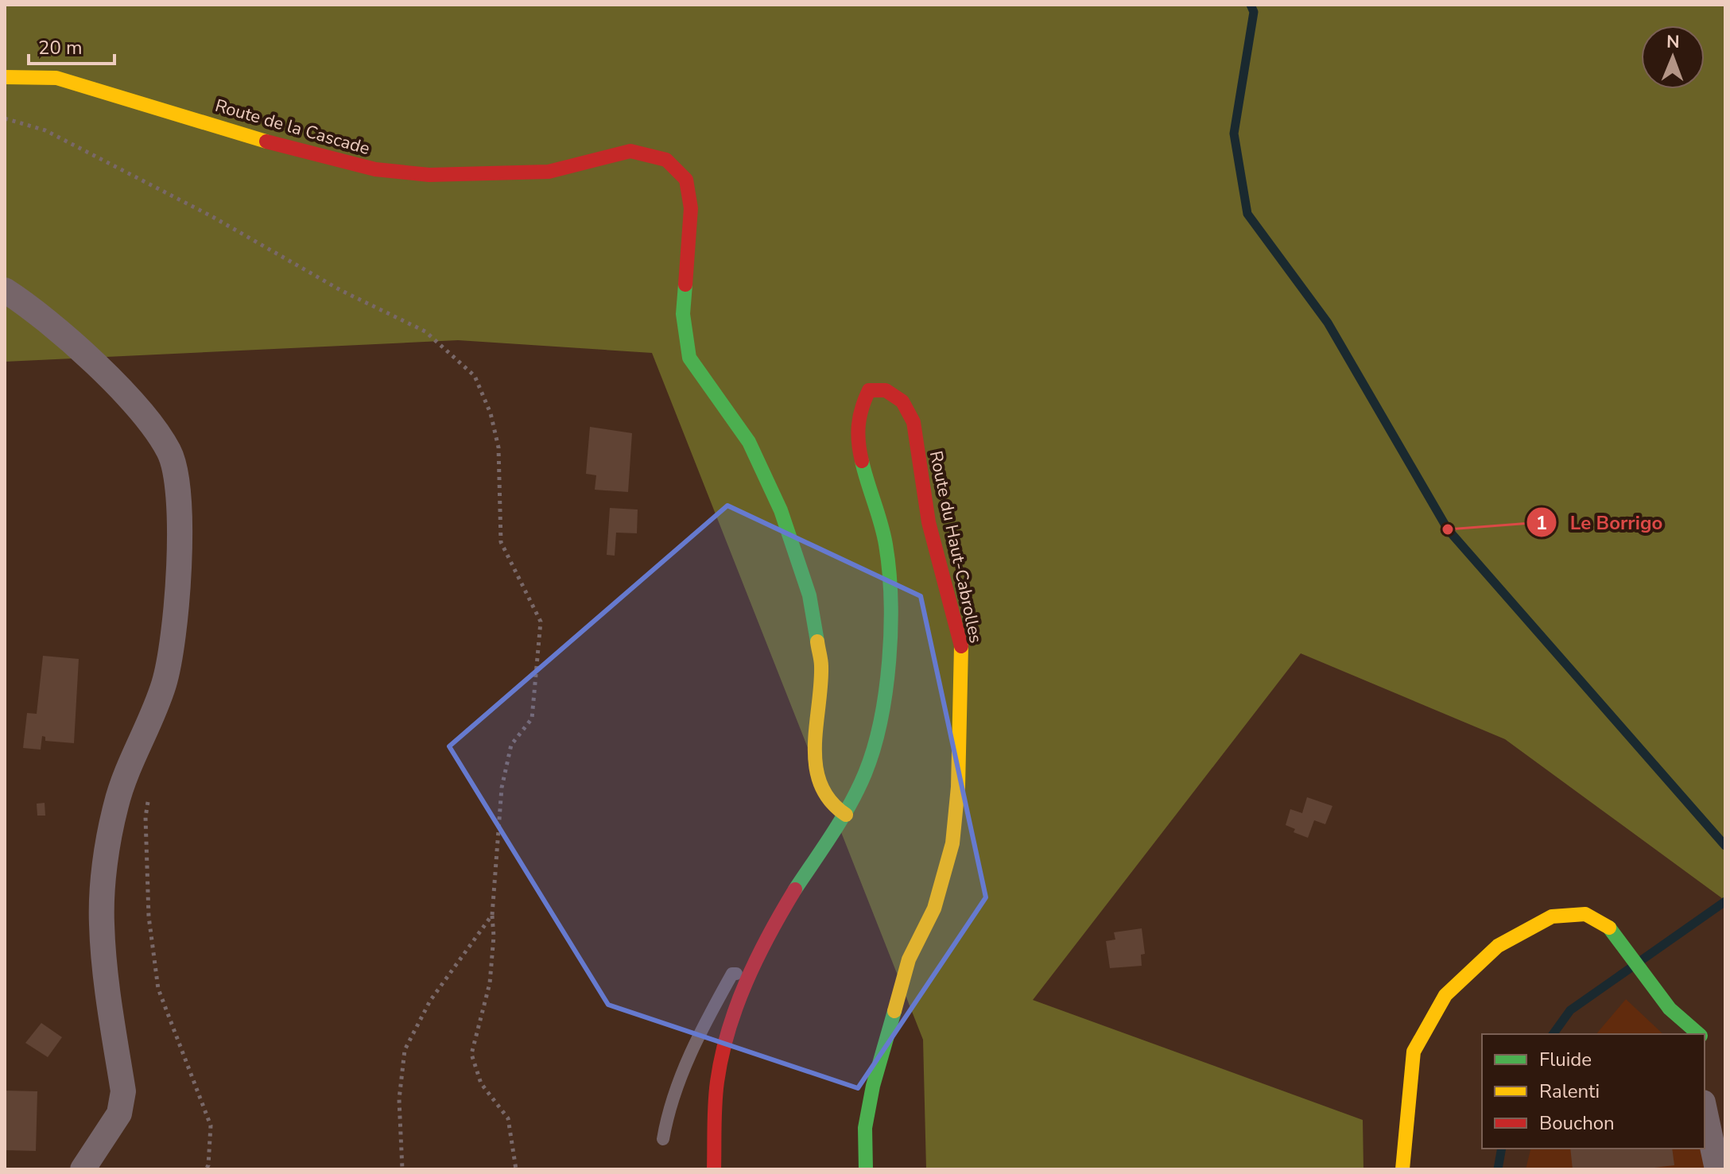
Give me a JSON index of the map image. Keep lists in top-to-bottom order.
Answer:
{
  "streets": {
    "street": ["Route de la Cascade", "Route du Haut-Cabrolles"]
  },
  "crossings": [
    ["Route de la Cascade", "Route du Haut-Cabrolles"]
  ],
  "places": ["Le Borrigo"],
  "legend": ["Fluide", "Ralenti", "Bouchon"],
  "scale_bar": "20 m",
  "north": "top"
}
